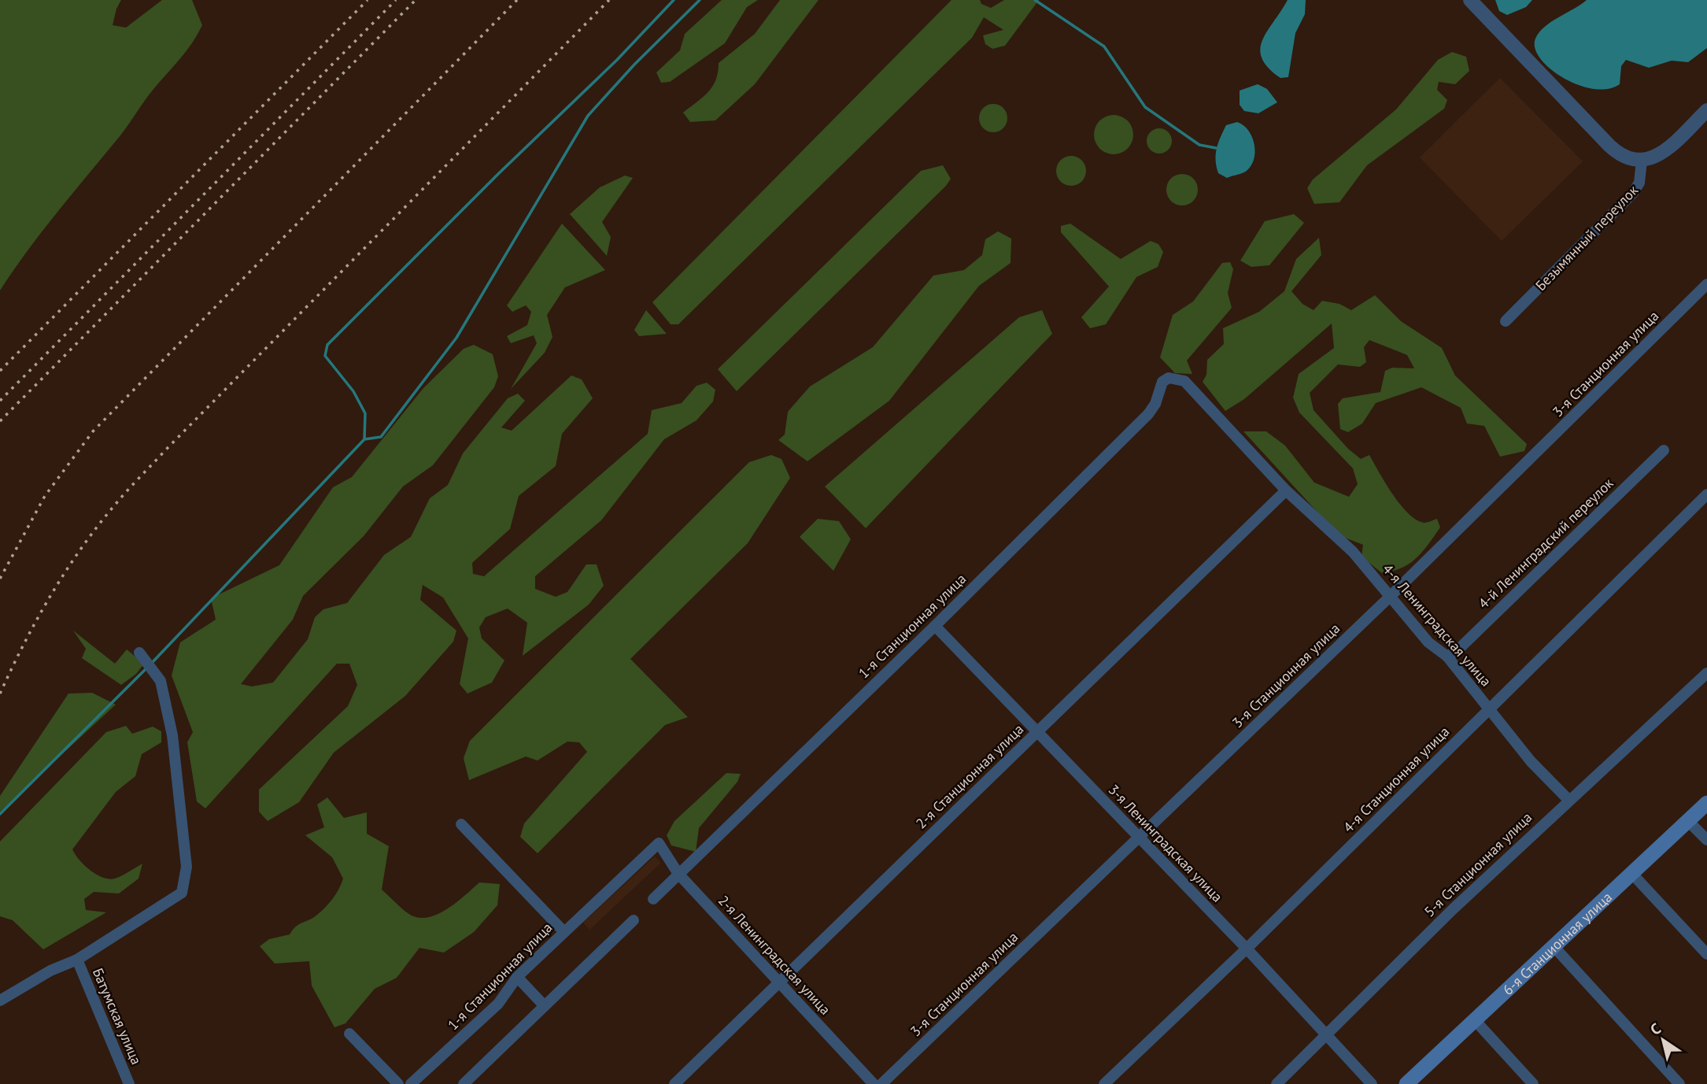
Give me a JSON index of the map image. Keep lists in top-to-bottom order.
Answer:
{
  "streets": {
    "main road": ["6-я Станционная улица"],
    "street": [
      "Безымянный переулок",
      "3-я Станционная улица",
      "4-й Ленинградский переулок",
      "4-я Ленинградская улица",
      "1-я Станционная улица",
      "2-я Станционная улица",
      "4-я Станционная улица",
      "3-я Ленинградская улица",
      "5-я Станционная улица",
      "2-я Ленинградская улица",
      "Батумская улица"
    ]
  },
  "crossings": [
    ["3-я Станционная улица", "4-я Ленинградская улица"],
    ["3-я Станционная улица", "3-я Ленинградская улица"],
    ["4-й Ленинградский переулок", "4-я Ленинградская улица"],
    ["4-я Ленинградская улица", "1-я Станционная улица"],
    ["4-я Ленинградская улица", "2-я Станционная улица"],
    ["4-я Ленинградская улица", "4-я Станционная улица"],
    ["4-я Ленинградская улица", "5-я Станционная улица"],
    ["1-я Станционная улица", "3-я Ленинградская улица"],
    ["1-я Станционная улица", "2-я Ленинградская улица"],
    ["2-я Станционная улица", "3-я Ленинградская улица"],
    ["2-я Станционная улица", "2-я Ленинградская улица"],
    ["4-я Станционная улица", "3-я Ленинградская улица"],
    ["3-я Ленинградская улица", "5-я Станционная улица"]
  ],
  "north": "top left"
}
